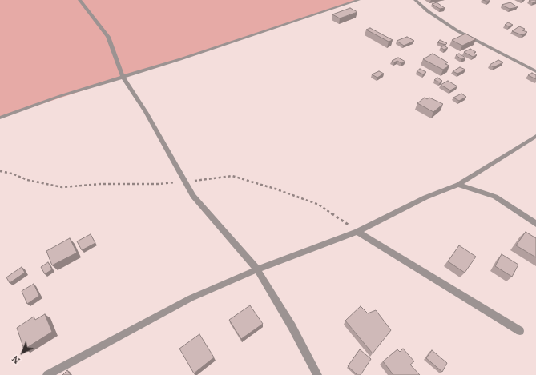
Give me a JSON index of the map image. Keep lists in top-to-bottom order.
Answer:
{
  "north": "bottom left"
}
